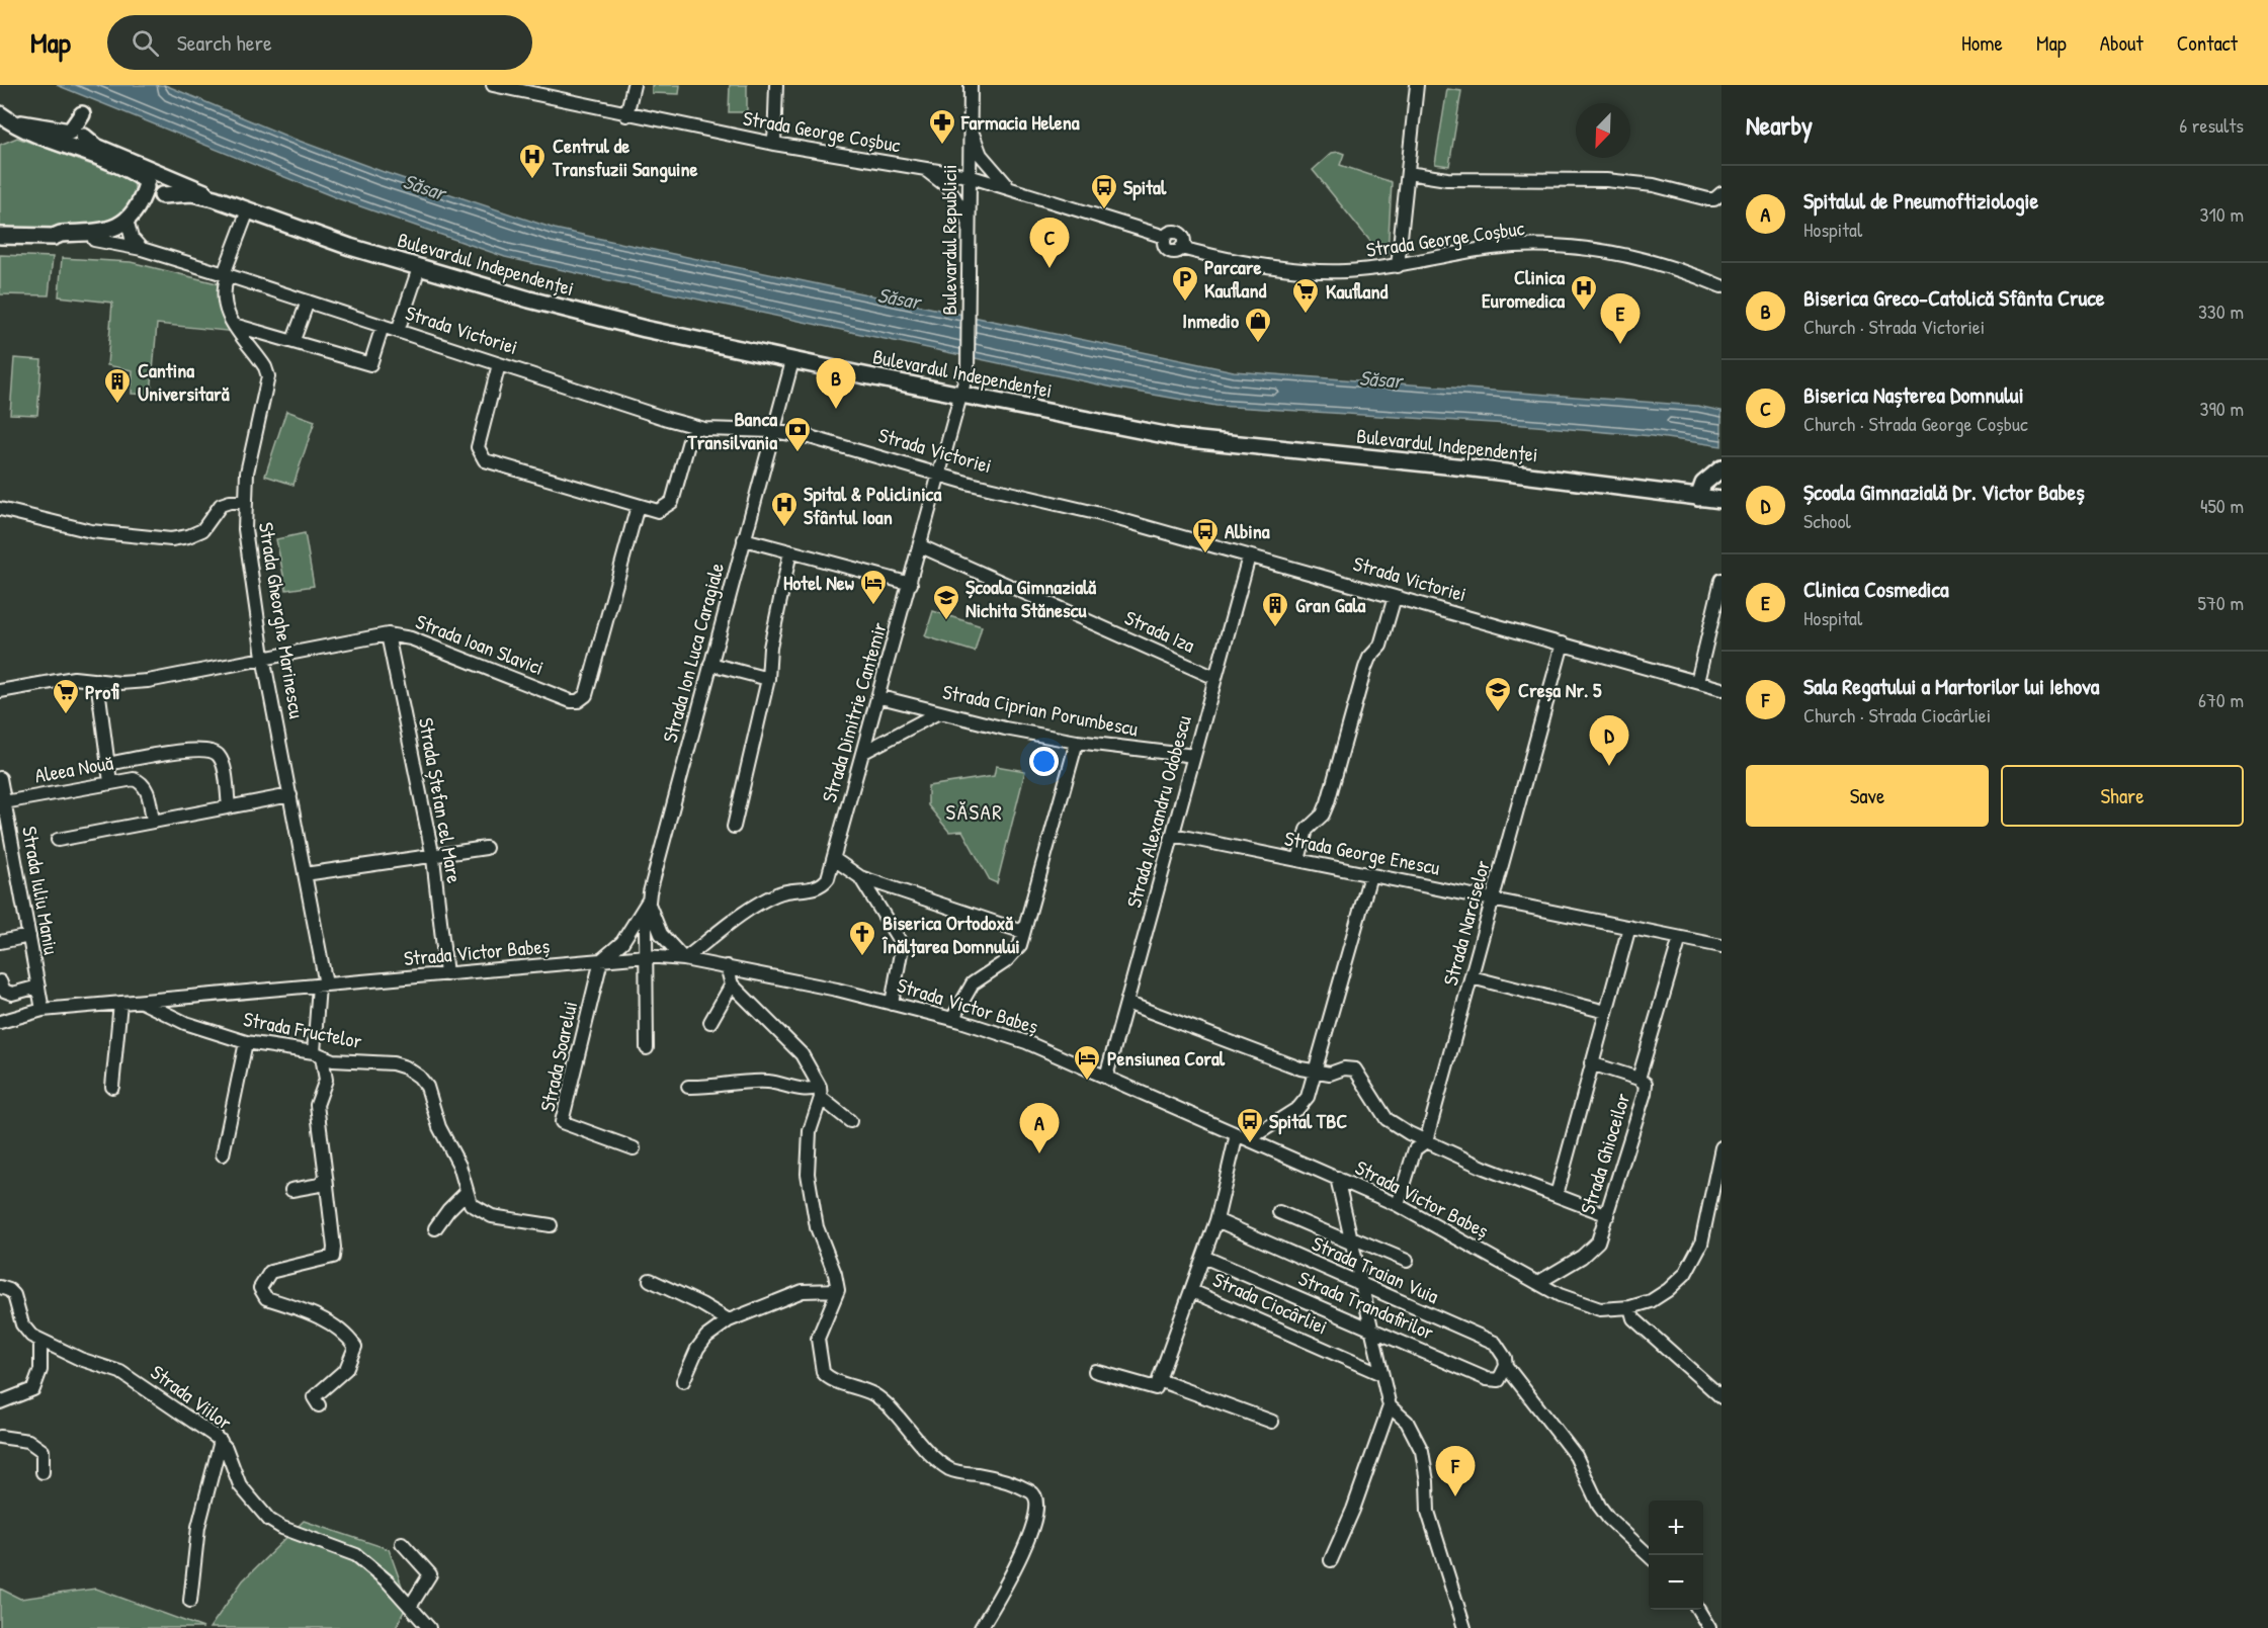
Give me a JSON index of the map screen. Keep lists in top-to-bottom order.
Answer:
{
  "streets": {
    "main road": ["Bulevardul Independenței", "Strada Victoriei"],
    "street": [
      "Strada George Coșbuc",
      "Bulevardul Republicii",
      "Strada Gheorghe Marinescu",
      "Strada Iza",
      "Strada Ioan Slavici",
      "Strada Ion Luca Caragiale",
      "Strada Ciprian Porumbescu",
      "Strada Dimitrie Cantemir",
      "Aleea Nouă",
      "Strada Ștefan cel Mare",
      "Strada Alexandru Odobescu",
      "Strada George Enescu",
      "Strada Iuliu Maniu",
      "Strada Narciselor",
      "Strada Victor Babeș",
      "Strada Fructelor",
      "Strada Soarelui",
      "Strada Ghioceilor",
      "Strada Traian Vuia",
      "Strada Ciocârliei",
      "Strada Trandafirilor",
      "Strada Viilor"
    ]
  },
  "crossings": [
    ["Strada George Coșbuc", "Bulevardul Republicii"],
    ["Bulevardul Republicii", "Bulevardul Independenței"],
    ["Bulevardul Republicii", "Strada Dimitrie Cantemir"],
    ["Bulevardul Independenței", "Strada Victoriei"],
    ["Bulevardul Independenței", "Strada Gheorghe Marinescu"],
    ["Bulevardul Independenței", "Strada Ion Luca Caragiale"],
    ["Bulevardul Independenței", "Strada Dimitrie Cantemir"],
    ["Strada Victoriei", "Strada Gheorghe Marinescu"],
    ["Strada Victoriei", "Strada Ion Luca Caragiale"],
    ["Strada Victoriei", "Strada Dimitrie Cantemir"],
    ["Strada Victoriei", "Strada Alexandru Odobescu"],
    ["Strada Victoriei", "Strada Narciselor"],
    ["Strada Gheorghe Marinescu", "Strada Victor Babeș"],
    ["Strada Gheorghe Marinescu", "Strada Fructelor"],
    ["Strada Iza", "Strada Dimitrie Cantemir"],
    ["Strada Iza", "Strada Alexandru Odobescu"],
    ["Strada Ioan Slavici", "Strada Ștefan cel Mare"],
    ["Strada Ion Luca Caragiale", "Strada Victor Babeș"],
    ["Strada Ciprian Porumbescu", "Strada Dimitrie Cantemir"],
    ["Strada Ciprian Porumbescu", "Strada Alexandru Odobescu"],
    ["Strada Dimitrie Cantemir", "Strada Victor Babeș"],
    ["Aleea Nouă", "Strada Iuliu Maniu"],
    ["Strada Ștefan cel Mare", "Strada Victor Babeș"],
    ["Strada Alexandru Odobescu", "Strada George Enescu"],
    ["Strada Alexandru Odobescu", "Strada Victor Babeș"],
    ["Strada George Enescu", "Strada Narciselor"],
    ["Strada George Enescu", "Strada Ghioceilor"],
    ["Strada Iuliu Maniu", "Strada Victor Babeș"],
    ["Strada Narciselor", "Strada Victor Babeș"],
    ["Strada Victor Babeș", "Strada Fructelor"],
    ["Strada Victor Babeș", "Strada Soarelui"],
    ["Strada Victor Babeș", "Strada Ghioceilor"],
    ["Strada Victor Babeș", "Strada Ciocârliei"],
    ["Strada Traian Vuia", "Strada Ciocârliei"],
    ["Strada Traian Vuia", "Strada Trandafirilor"],
    ["Strada Ciocârliei", "Strada Trandafirilor"]
  ],
  "districts": ["SĂSAR"],
  "water": ["Săsar"],
  "places": {
    "pharmacy": ["Farmacia Helena"],
    "hospital": ["Centrul de Transfuzii Sanguine", "Clinica Euromedica", "Spital & Policlinica Sfântul Ioan"],
    "bus stop": ["Spital", "Albina", "Spital TBC"],
    "parking": ["Parcare Kaufland"],
    "supermarket": ["Kaufland", "Profi"],
    "shop": ["Inmedio"],
    "building": ["Cantina Universitară", "Gran Gala"],
    "bank": ["Banca Transilvania"],
    "hotel": ["Hotel New", "Pensiunea Coral"],
    "school or university": ["Școala Gimnazială Nichita Stănescu", "Creșa Nr. 5"],
    "church": ["Biserica Ortodoxă Înălțarea Domnului"]
  },
  "north": "bottom left",
  "page": {
    "header": "Map",
    "search": "Search here",
    "nav": [
      "Home",
      "Map",
      "About",
      "Contact"
    ],
    "heading": ["Nearby", "6 results"],
    "list": [
      {
        "mark": "A",
        "name": "Spitalul de Pneumoftiziologie",
        "note": "Hospital",
        "value": "310 m"
      },
      {
        "mark": "B",
        "name": "Biserica Greco-Catolică Sfânta Cruce",
        "note": "Church · Strada Victoriei",
        "value": "330 m"
      },
      {
        "mark": "C",
        "name": "Biserica Nașterea Domnului",
        "note": "Church · Strada George Coșbuc",
        "value": "390 m"
      },
      {
        "mark": "D",
        "name": "Școala Gimnazială Dr. Victor Babeș",
        "note": "School",
        "value": "450 m"
      },
      {
        "mark": "E",
        "name": "Clinica Cosmedica",
        "note": "Hospital",
        "value": "570 m"
      },
      {
        "mark": "F",
        "name": "Sala Regatului a Martorilor lui Iehova",
        "note": "Church · Strada Ciocârliei",
        "value": "670 m"
      }
    ],
    "pins": [
      "C",
      "E",
      "B",
      "D",
      "A",
      "F"
    ],
    "buttons": ["Save", "Share"],
    "map_buttons": ["+", "−"]
  }
}
